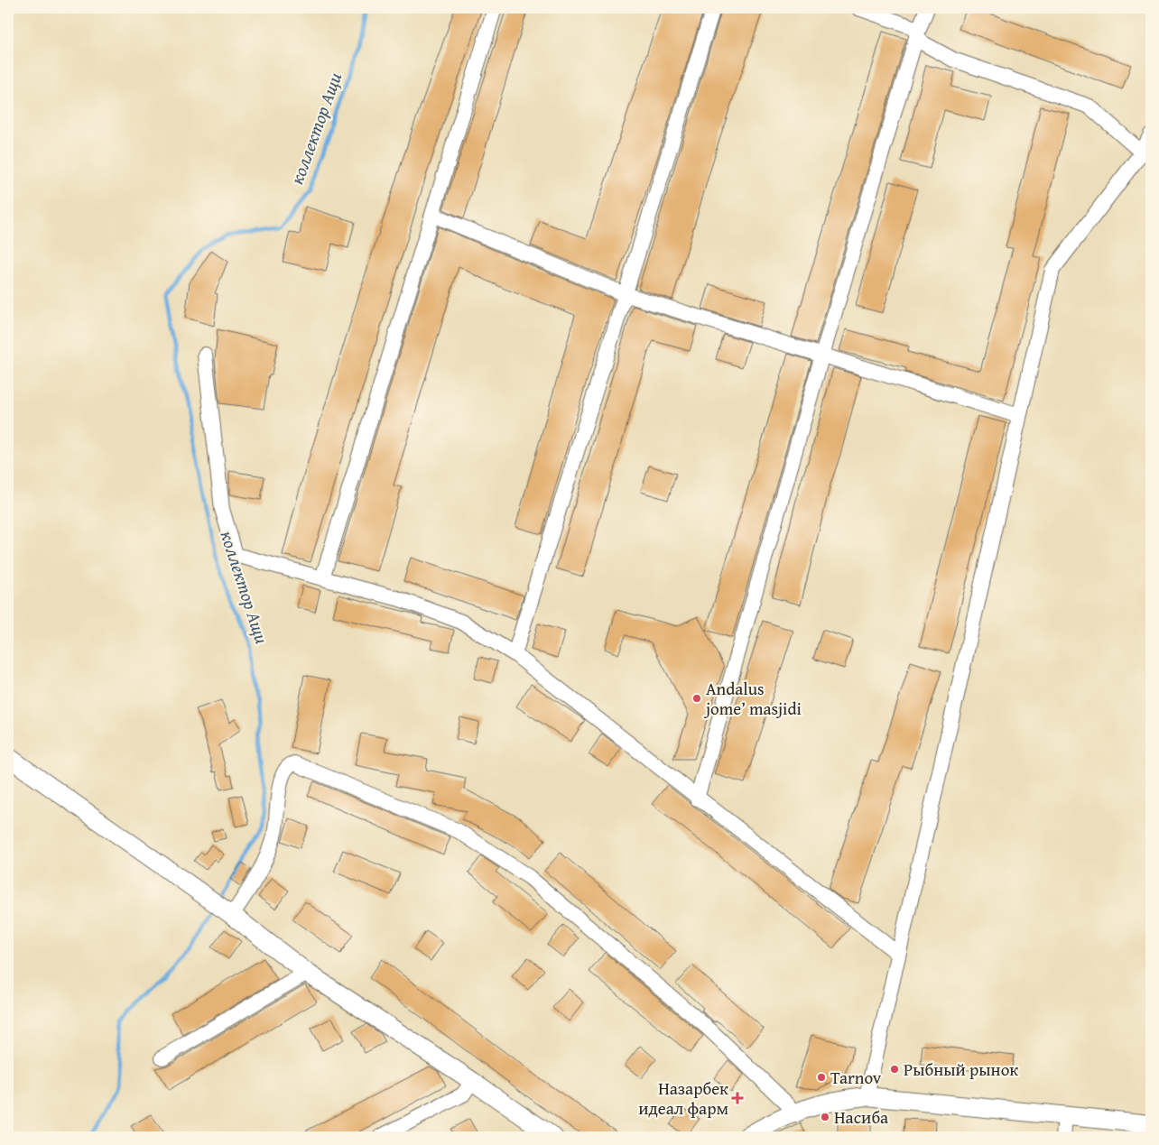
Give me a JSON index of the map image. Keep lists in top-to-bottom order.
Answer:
{
  "water": ["коллектор Ащи"],
  "places": {
    "other": [
      "Andalus jome’ masjidi",
      "Рыбный рынок",
      "Tarnov",
      "Насиба"
    ],
    "health": ["Назарбек идеал фарм"]
  }
}
